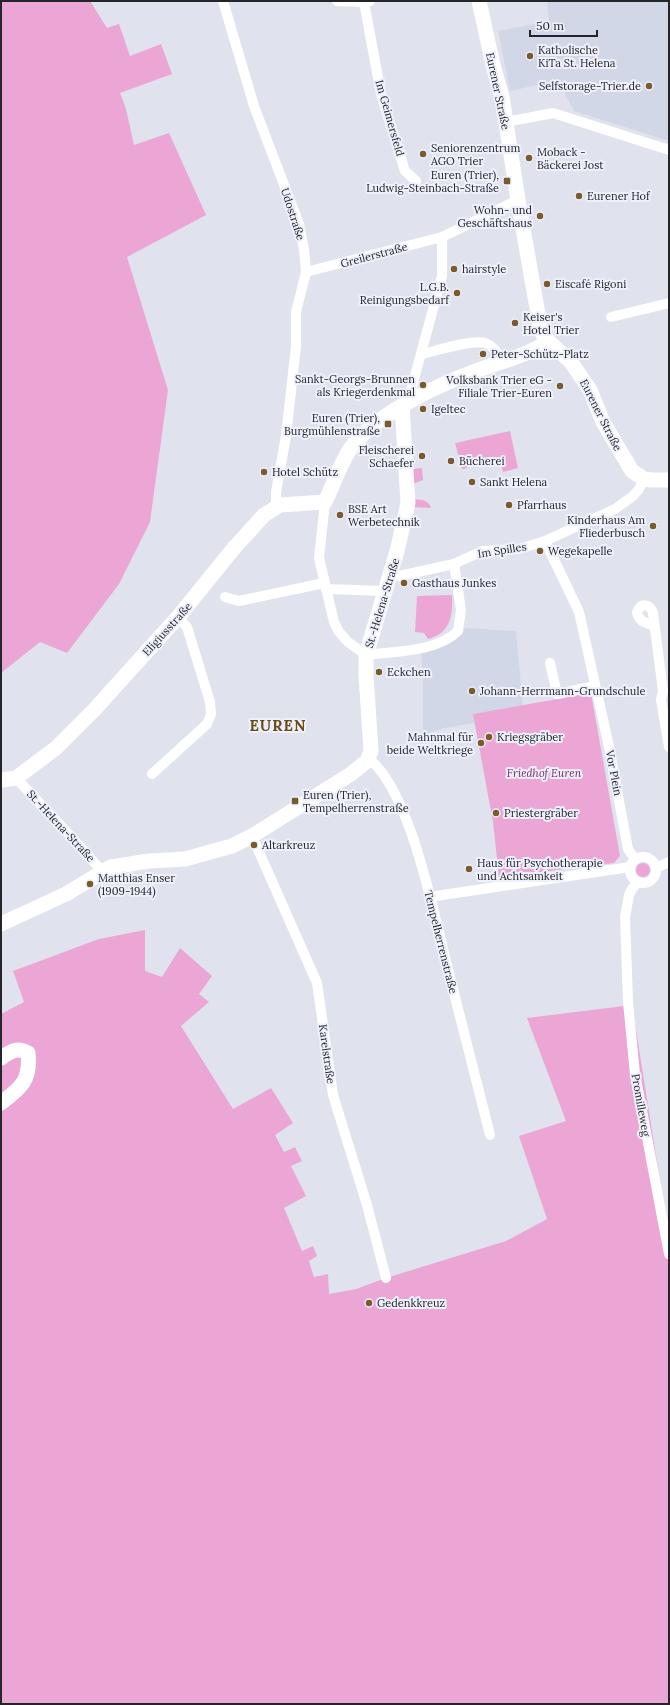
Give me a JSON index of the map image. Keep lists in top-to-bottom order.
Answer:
{
  "streets": {
    "street": [
      "Eurener Straße",
      "Im Geimersfeld",
      "Udostraße",
      "Greilerstraße",
      "Im Spilles",
      "St.-Helena-Straße",
      "Eligiusstraße",
      "Vor Plein",
      "Tempelherrenstraße",
      "Karelstraße",
      "Promilleweg"
    ]
  },
  "crossings": [
    ["Eurener Straße", "Im Spilles"],
    ["Udostraße", "Greilerstraße"],
    ["Udostraße", "Eligiusstraße"],
    ["Im Spilles", "St.-Helena-Straße"],
    ["Im Spilles", "Vor Plein"],
    ["St.-Helena-Straße", "Eligiusstraße"],
    ["St.-Helena-Straße", "Tempelherrenstraße"],
    ["St.-Helena-Straße", "Karelstraße"],
    ["Vor Plein", "Promilleweg"]
  ],
  "districts": ["EUREN"],
  "parks": ["Friedhof Euren"],
  "places": {
    "other": [
      "Katholische KiTa St. Helena",
      "Selfstorage-Trier.de",
      "Seniorenzentrum AGO Trier",
      "Moback - Bäckerei Jost",
      "Eurener Hof",
      "Wohn- und Geschäftshaus",
      "hairstyle",
      "Eiscafé Rigoni",
      "L.G.B. Reinigungsbedarf",
      "Keiser's Hotel Trier",
      "Peter-Schütz-Platz",
      "Sankt-Georgs-Brunnen als Kriegerdenkmal",
      "Volksbank Trier eG - Filiale Trier-Euren",
      "Igeltec",
      "Fleischerei Schaefer",
      "Bücherei",
      "Hotel Schütz",
      "Sankt Helena",
      "Pfarrhaus",
      "BSE Art Werbetechnik",
      "Kinderhaus Am Fliederbusch",
      "Wegekapelle",
      "Gasthaus Junkes",
      "Eckchen",
      "Johann-Herrmann-Grundschule",
      "Kriegsgräber",
      "Mahnmal für beide Weltkriege",
      "Priestergräber",
      "Altarkreuz",
      "Haus für Psychotherapie und Achtsamkeit",
      "Matthias Enser (1909-1944)",
      "Gedenkkreuz"
    ],
    "transit": ["Euren (Trier), Ludwig-Steinbach-Straße", "Euren (Trier), Burgmühlenstraße", "Euren (Trier), Tempelherrenstraße"]
  },
  "scale_bar": "50 m"
}
